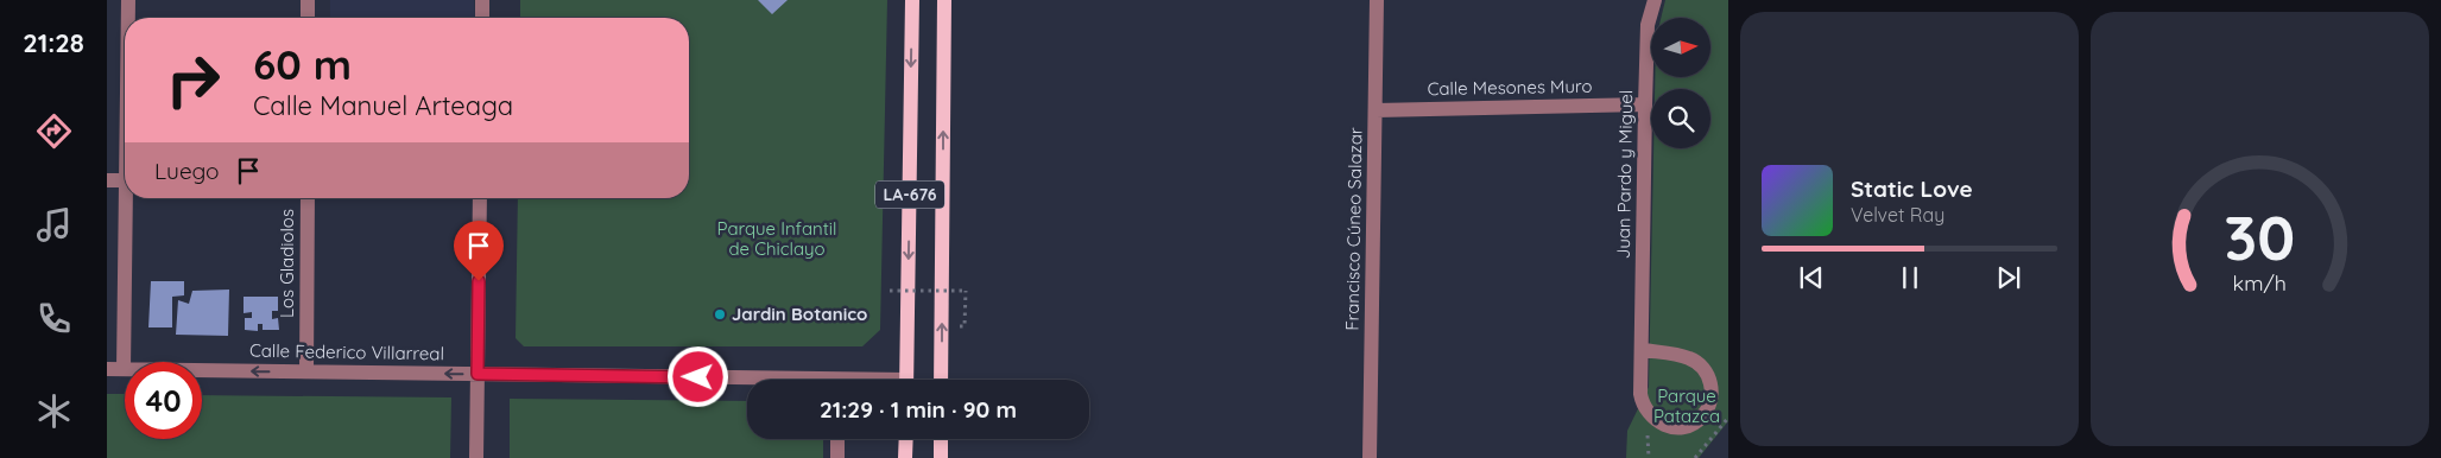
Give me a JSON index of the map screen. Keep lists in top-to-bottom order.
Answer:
{
  "streets": {
    "main road": ["LA-676"],
    "street": [
      "Calle Mesones Muro",
      "Juan Pardo y Miguel",
      "Francisco Cúneo Salazar",
      "Los Gladiolos",
      "Calle Federico Villarreal"
    ]
  },
  "crossings": [
    ["Calle Mesones Muro", "Juan Pardo y Miguel"],
    ["Calle Mesones Muro", "Francisco Cúneo Salazar"],
    ["Los Gladiolos", "Calle Federico Villarreal"]
  ],
  "one_way": ["Calle Federico Villarreal"],
  "parks": ["Parque Infantil de Chiclayo", "Parque Patazca"],
  "places": ["Jardin Botanico"],
  "north": "right",
  "page": {
    "tabs": "21:28",
    "turn": ["60 m", "Calle Manuel Arteaga"],
    "then": "Luego",
    "song": ["Static Love", "Velvet Ray"],
    "limit": "40",
    "trip": "21:29 · 1 min · 90 m",
    "gauge": ["30", "km/h"]
  }
}
